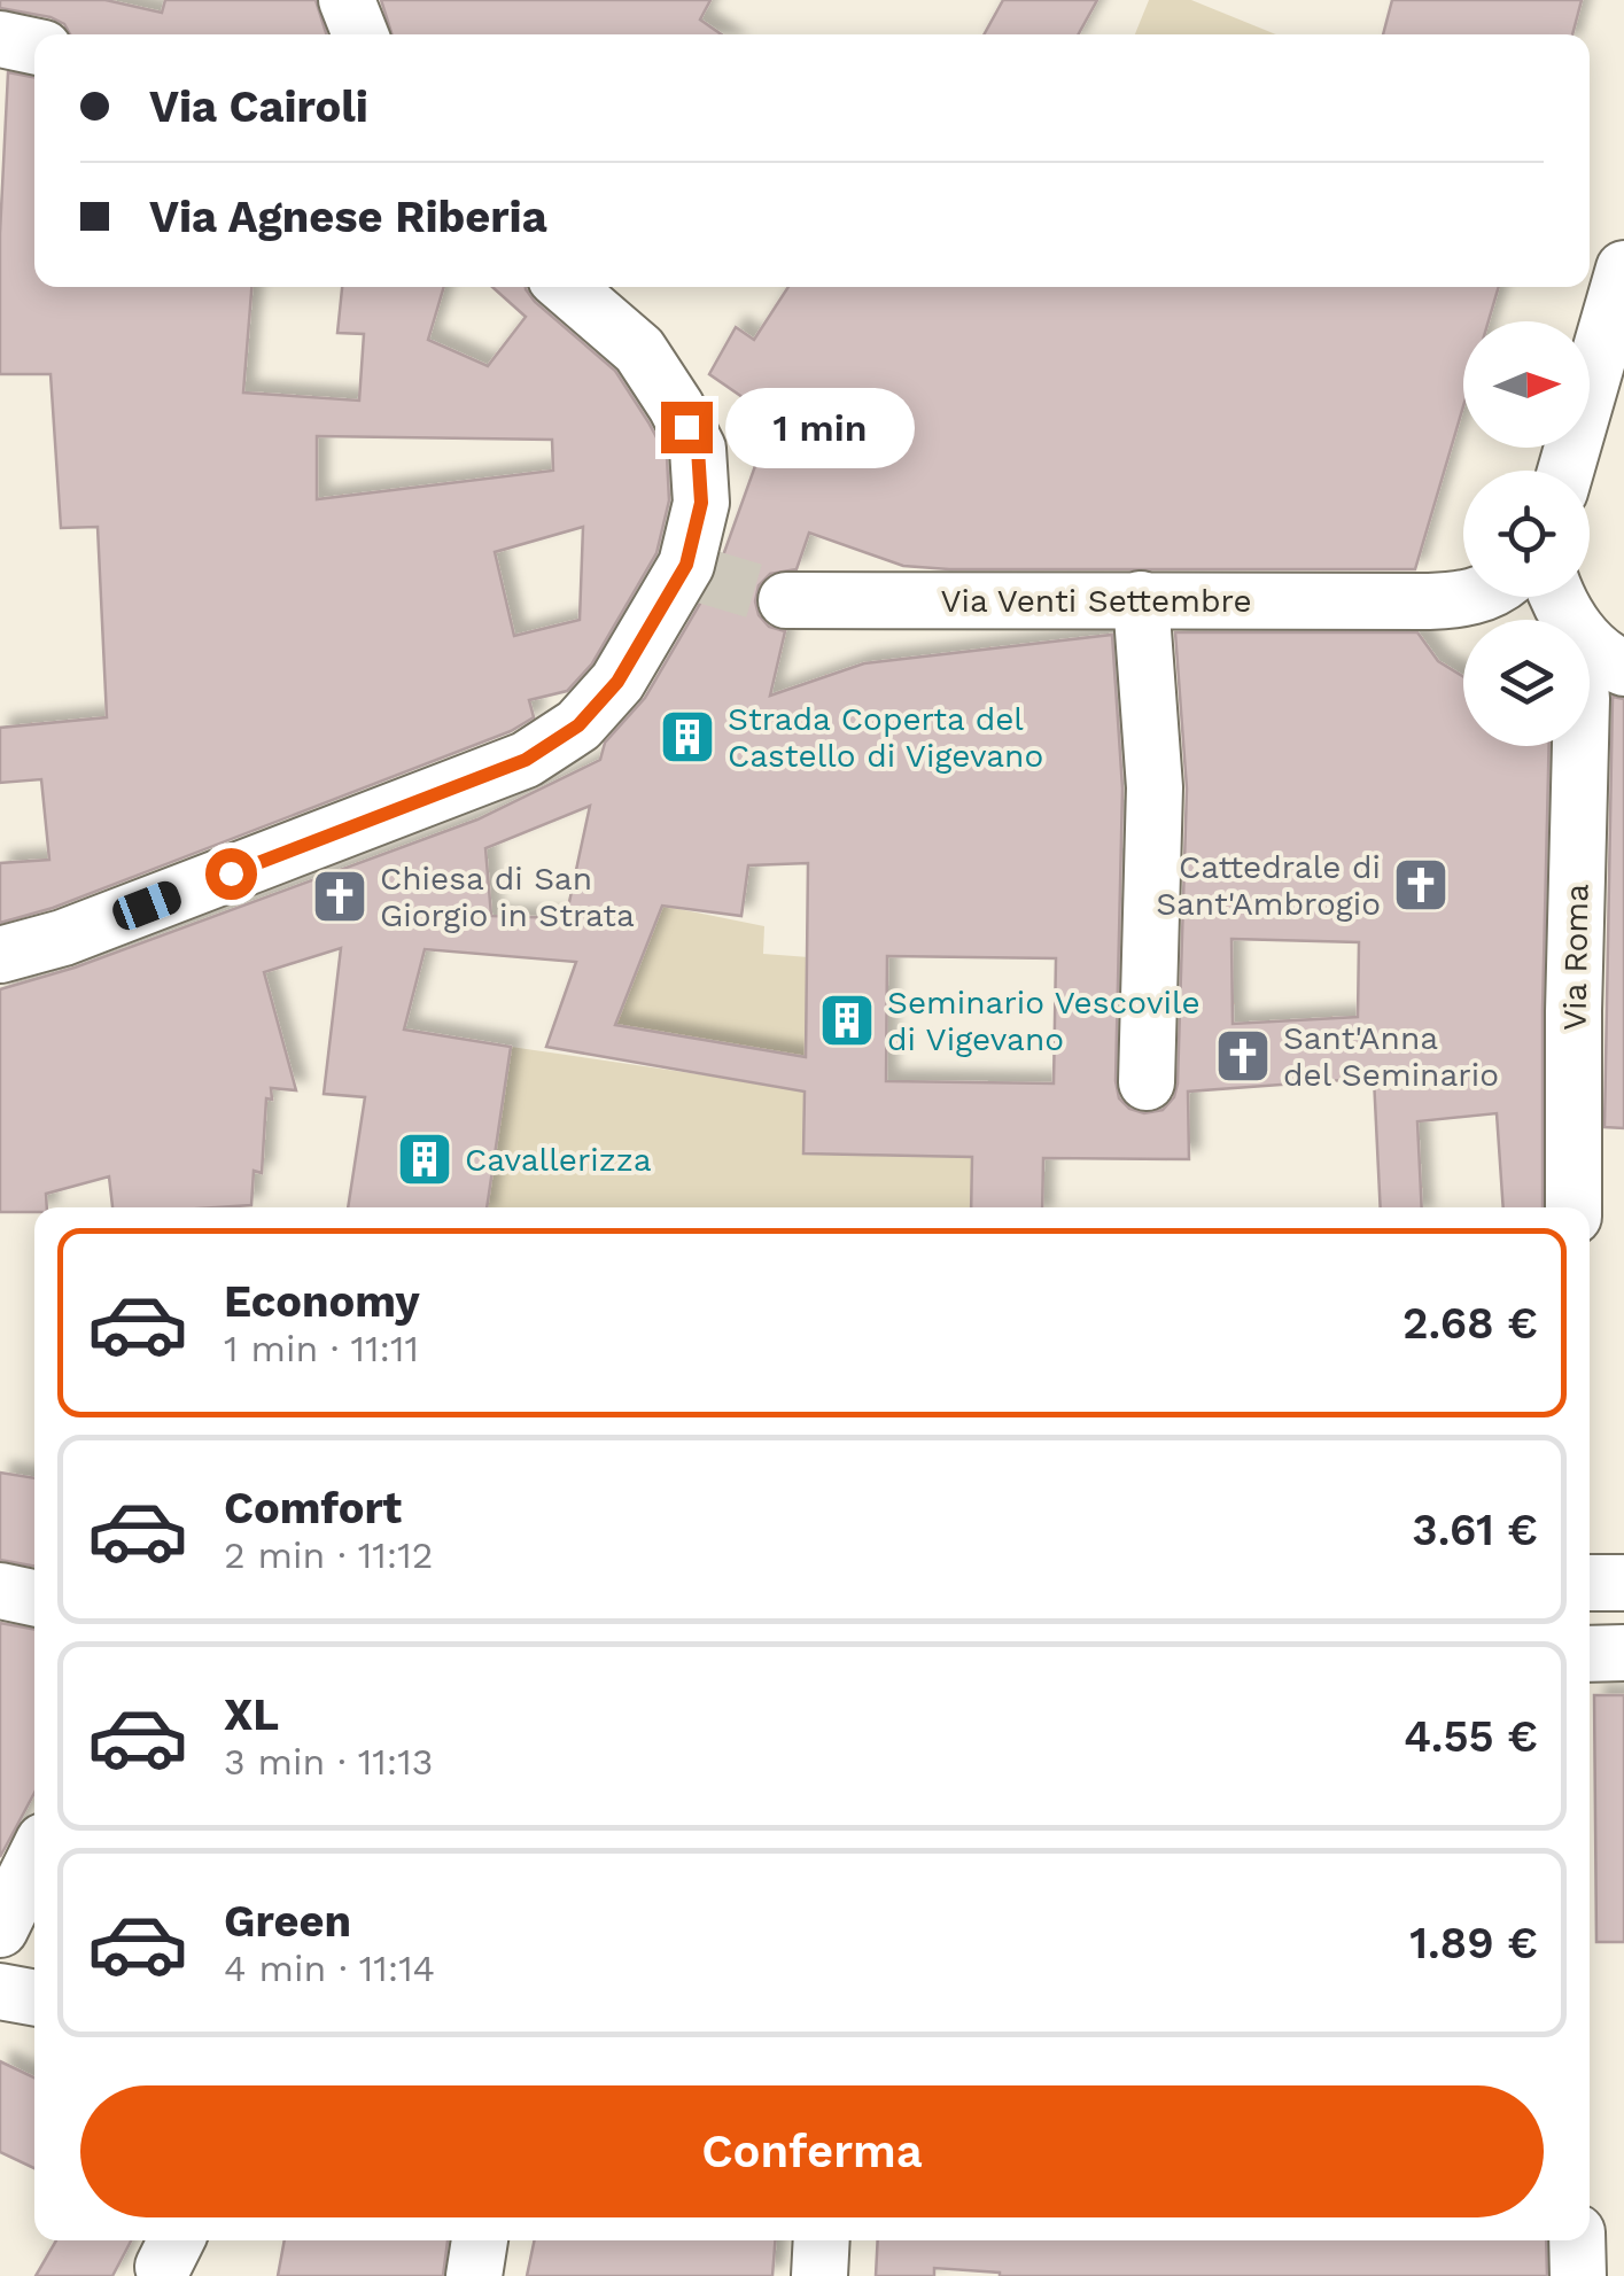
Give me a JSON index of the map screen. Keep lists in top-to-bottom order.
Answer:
{
  "streets": {
    "street": ["Via Venti Settembre", "Via Roma"]
  },
  "places": {
    "building": ["Strada Coperta del Castello di Vigevano", "Seminario Vescovile di Vigevano", "Cavallerizza"],
    "church": ["Cattedrale di Sant'Ambrogio", "Chiesa di San Giorgio in Strata", "Sant'Anna del Seminario"]
  },
  "north": "right",
  "page": {
    "banner": ["Via Cairoli", "Via Agnese Riberia"],
    "bubble": "1 min",
    "list": [
      {
        "name": "Economy",
        "note": "1 min · 11:11",
        "value": "2.68 €"
      },
      {
        "name": "Comfort",
        "note": "2 min · 11:12",
        "value": "3.61 €"
      },
      {
        "name": "XL",
        "note": "3 min · 11:13",
        "value": "4.55 €"
      },
      {
        "name": "Green",
        "note": "4 min · 11:14",
        "value": "1.89 €"
      }
    ],
    "buttons": "Conferma"
  }
}
